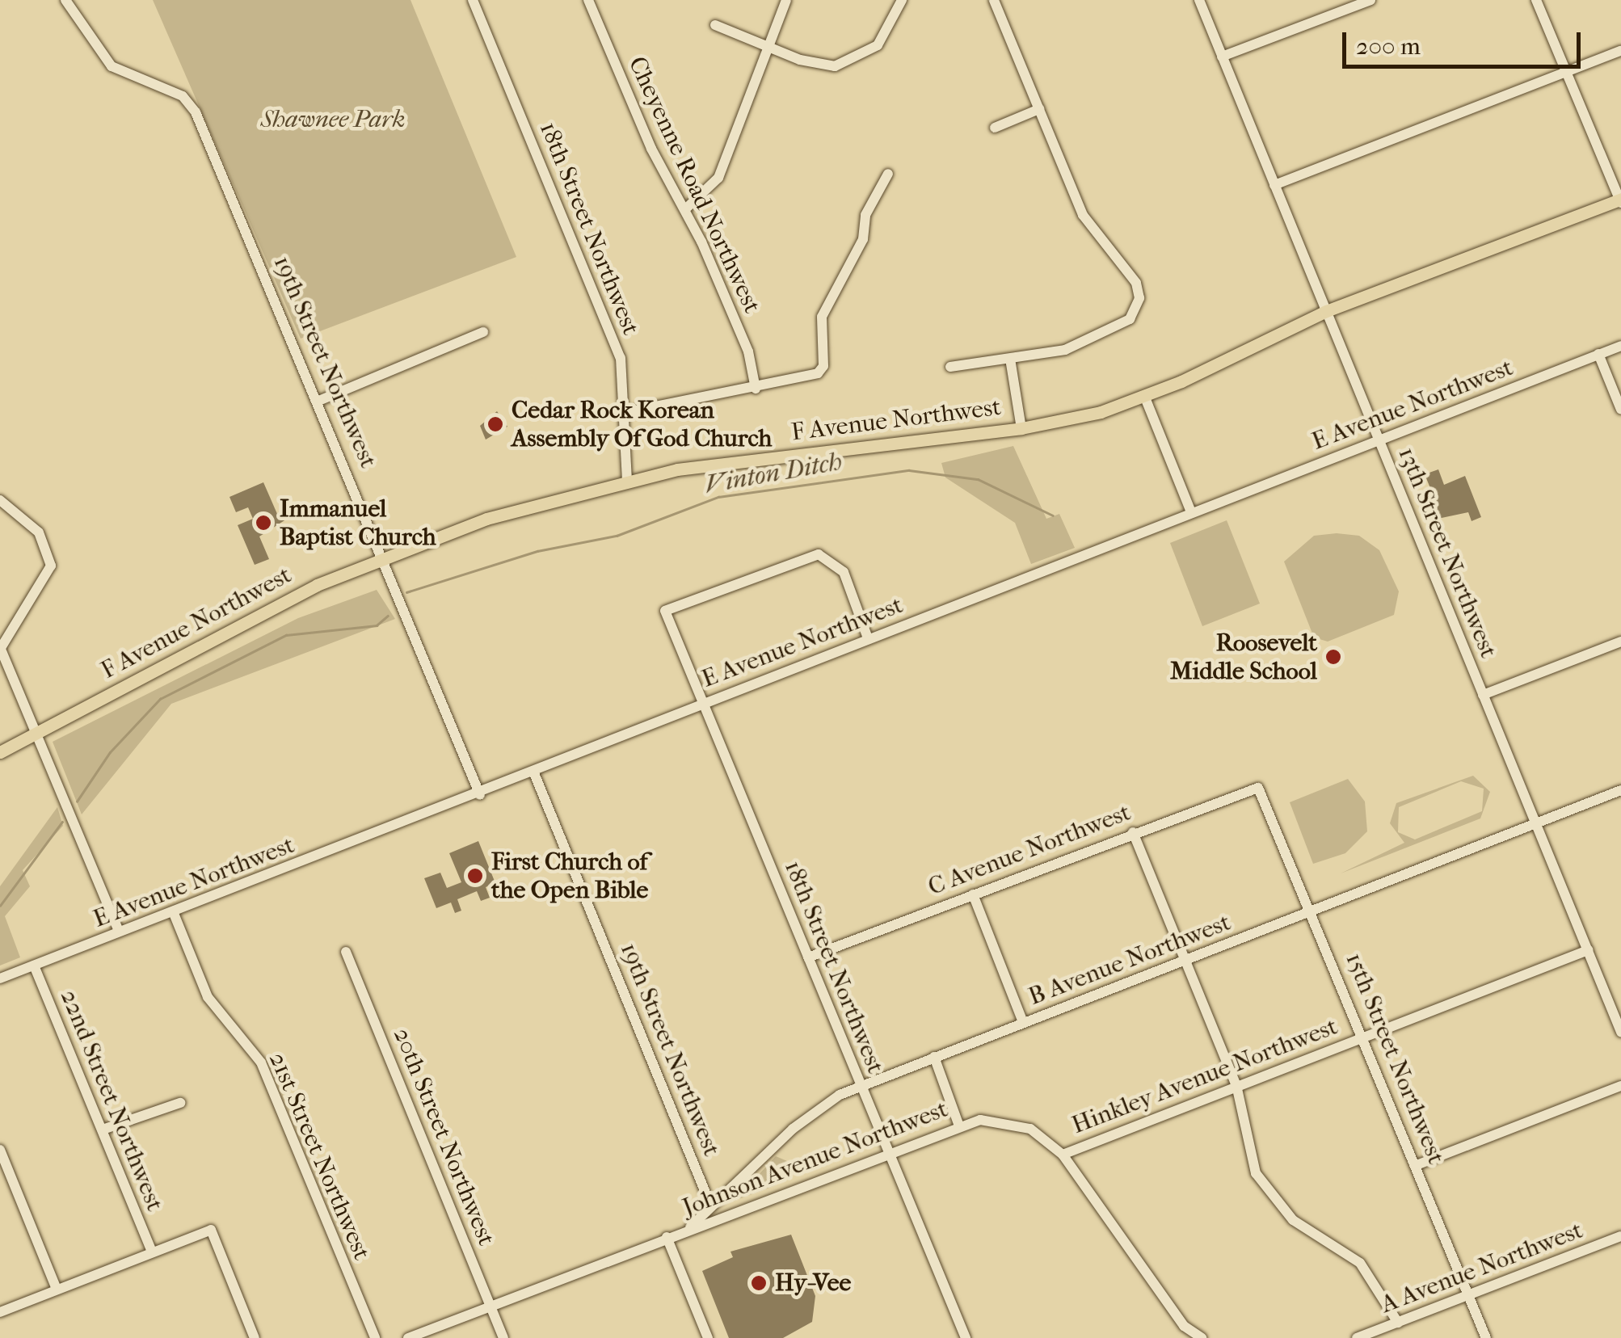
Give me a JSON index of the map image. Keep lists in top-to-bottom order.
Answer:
{
  "streets": {
    "main road": ["F Avenue Northwest"],
    "street": [
      "Cheyenne Road Northwest",
      "18th Street Northwest",
      "19th Street Northwest",
      "E Avenue Northwest",
      "13th Street Northwest",
      "C Avenue Northwest",
      "B Avenue Northwest",
      "15th Street Northwest",
      "Hinkley Avenue Northwest",
      "22nd Street Northwest",
      "20th Street Northwest",
      "21st Street Northwest",
      "Johnson Avenue Northwest",
      "A Avenue Northwest"
    ]
  },
  "crossings": [
    ["18th Street Northwest", "E Avenue Northwest"],
    ["18th Street Northwest", "F Avenue Northwest"],
    ["18th Street Northwest", "C Avenue Northwest"],
    ["18th Street Northwest", "B Avenue Northwest"],
    ["18th Street Northwest", "Johnson Avenue Northwest"],
    ["19th Street Northwest", "E Avenue Northwest"],
    ["19th Street Northwest", "F Avenue Northwest"],
    ["19th Street Northwest", "B Avenue Northwest"],
    ["E Avenue Northwest", "13th Street Northwest"],
    ["E Avenue Northwest", "22nd Street Northwest"],
    ["E Avenue Northwest", "21st Street Northwest"],
    ["F Avenue Northwest", "13th Street Northwest"],
    ["13th Street Northwest", "B Avenue Northwest"],
    ["13th Street Northwest", "Hinkley Avenue Northwest"],
    ["C Avenue Northwest", "15th Street Northwest"],
    ["B Avenue Northwest", "15th Street Northwest"],
    ["B Avenue Northwest", "Johnson Avenue Northwest"],
    ["15th Street Northwest", "Hinkley Avenue Northwest"],
    ["15th Street Northwest", "A Avenue Northwest"],
    ["Hinkley Avenue Northwest", "Johnson Avenue Northwest"],
    ["20th Street Northwest", "Johnson Avenue Northwest"]
  ],
  "water": ["Vinton Ditch"],
  "parks": ["Shawnee Park"],
  "places": [
    "Cedar Rock Korean Assembly Of God Church",
    "Immanuel Baptist Church",
    "Roosevelt Middle School",
    "First Church of the Open Bible",
    "Hy-Vee"
  ],
  "scale_bar": "200 m"
}
